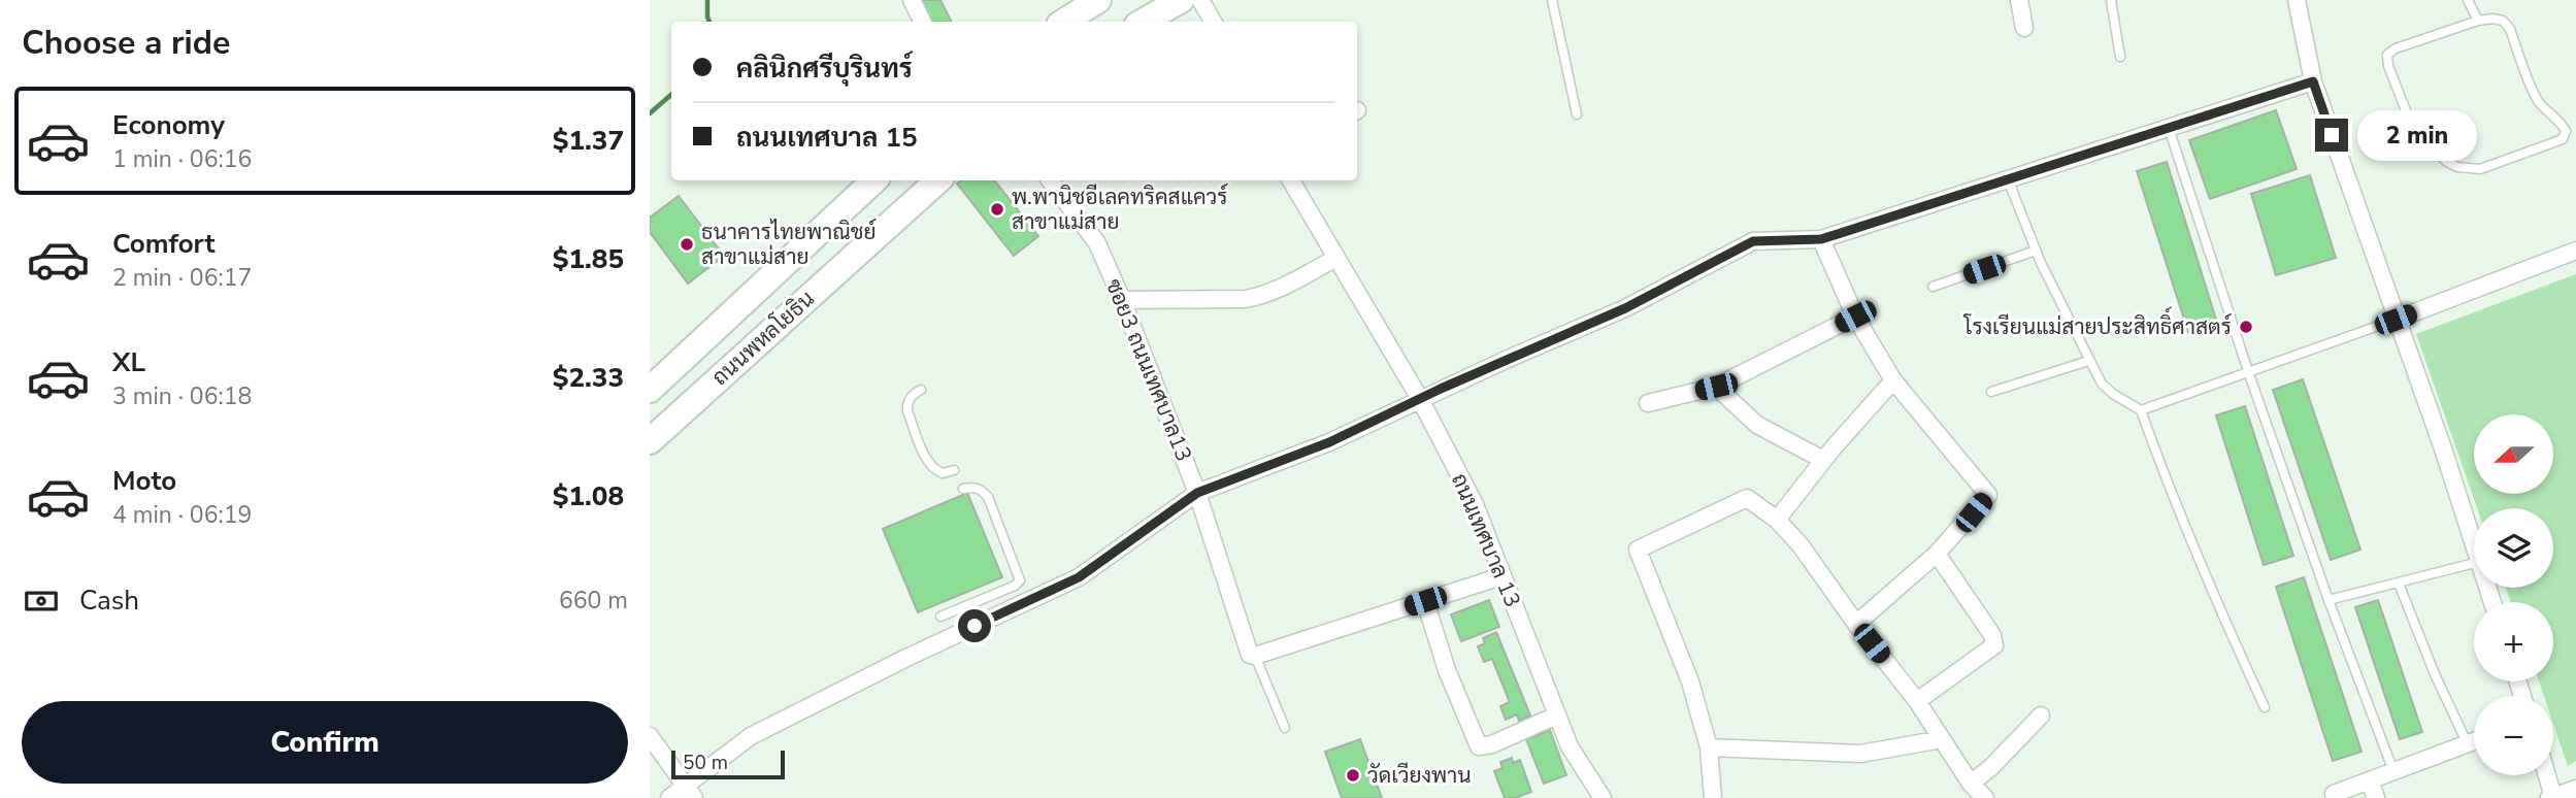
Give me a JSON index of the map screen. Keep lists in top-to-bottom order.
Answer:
{
  "streets": {
    "main road": ["ถนนพหลโยธิน"],
    "street": ["ซอย3 ถนนเทศบาล13", "ถนนเทศบาล 13"]
  },
  "places": [
    "พ.พานิชอีเลคทริคสแควร์ สาขาแม่สาย",
    "ธนาคารไทยพาณิชย์ สาขาแม่สาย",
    "โรงเรียนแม่สายประสิทธิ์ศาสตร์",
    "วัดเวียงพาน"
  ],
  "scale_bar": "50 m",
  "north": "left",
  "page": {
    "heading": "Choose a ride",
    "banner": ["คลินิกศรีบุรินทร์", "ถนนเทศบาล 15"],
    "list": [
      {
        "name": "Economy",
        "note": "1 min · 06:16",
        "value": "$1.37"
      },
      {
        "name": "Comfort",
        "note": "2 min · 06:17",
        "value": "$1.85"
      },
      {
        "name": "XL",
        "note": "3 min · 06:18",
        "value": "$2.33"
      },
      {
        "name": "Moto",
        "note": "4 min · 06:19",
        "value": "$1.08"
      }
    ],
    "bubble": "2 min",
    "map_buttons": ["+", "−"],
    "pay": ["Cash", "660 m"],
    "buttons": "Confirm",
    "scale": "50 m"
  }
}
